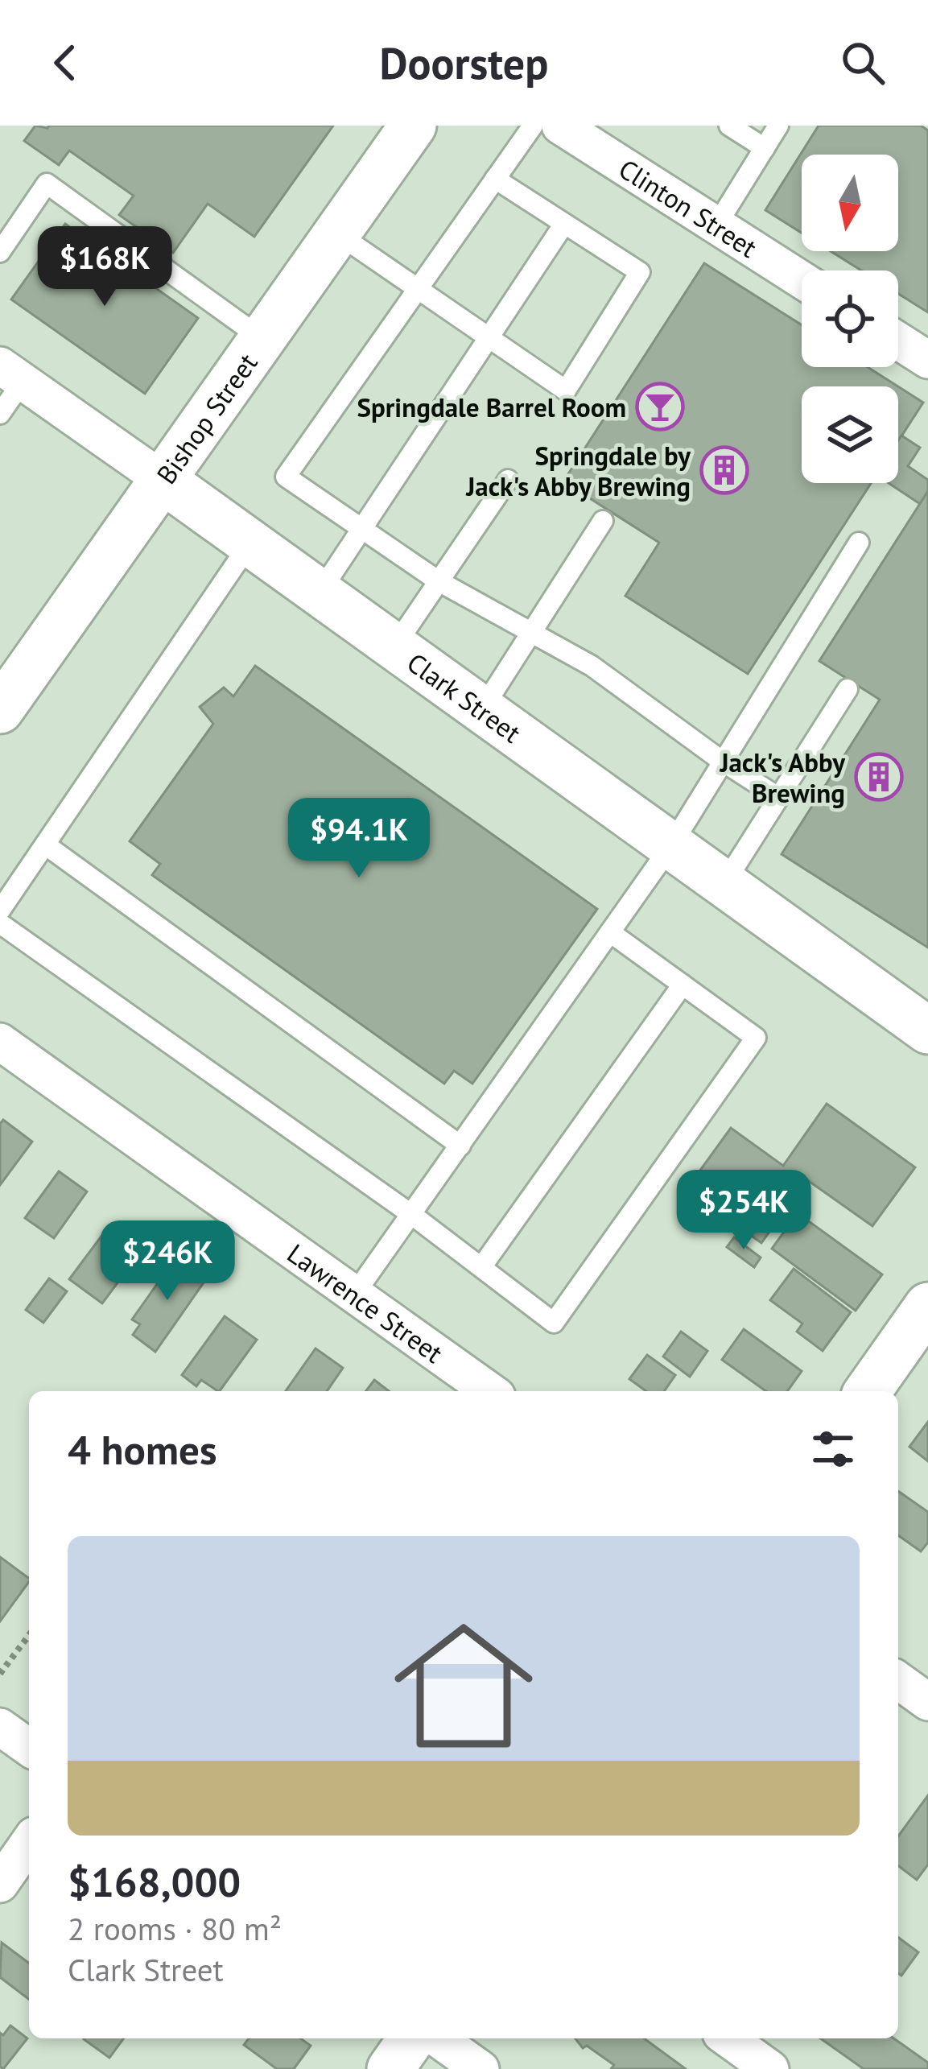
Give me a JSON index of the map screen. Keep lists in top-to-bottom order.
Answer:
{
  "streets": {
    "street": [
      "Clinton Street",
      "Bishop Street",
      "Clark Street",
      "Lawrence Street"
    ]
  },
  "crossings": [
    ["Bishop Street", "Clark Street"]
  ],
  "places": {
    "bar": ["Springdale Barrel Room"],
    "building": ["Springdale by Jack's Abby Brewing", "Jack's Abby Brewing"]
  },
  "north": "bottom",
  "page": {
    "header": "Doorstep",
    "price": [
      "$168K",
      "$94.1K",
      "$254K",
      "$246K"
    ],
    "heading": "4 homes",
    "list": [
      {
        "name": "$168,000",
        "note": "2 rooms · 80 m² · Clark Street"
      }
    ]
  }
}
